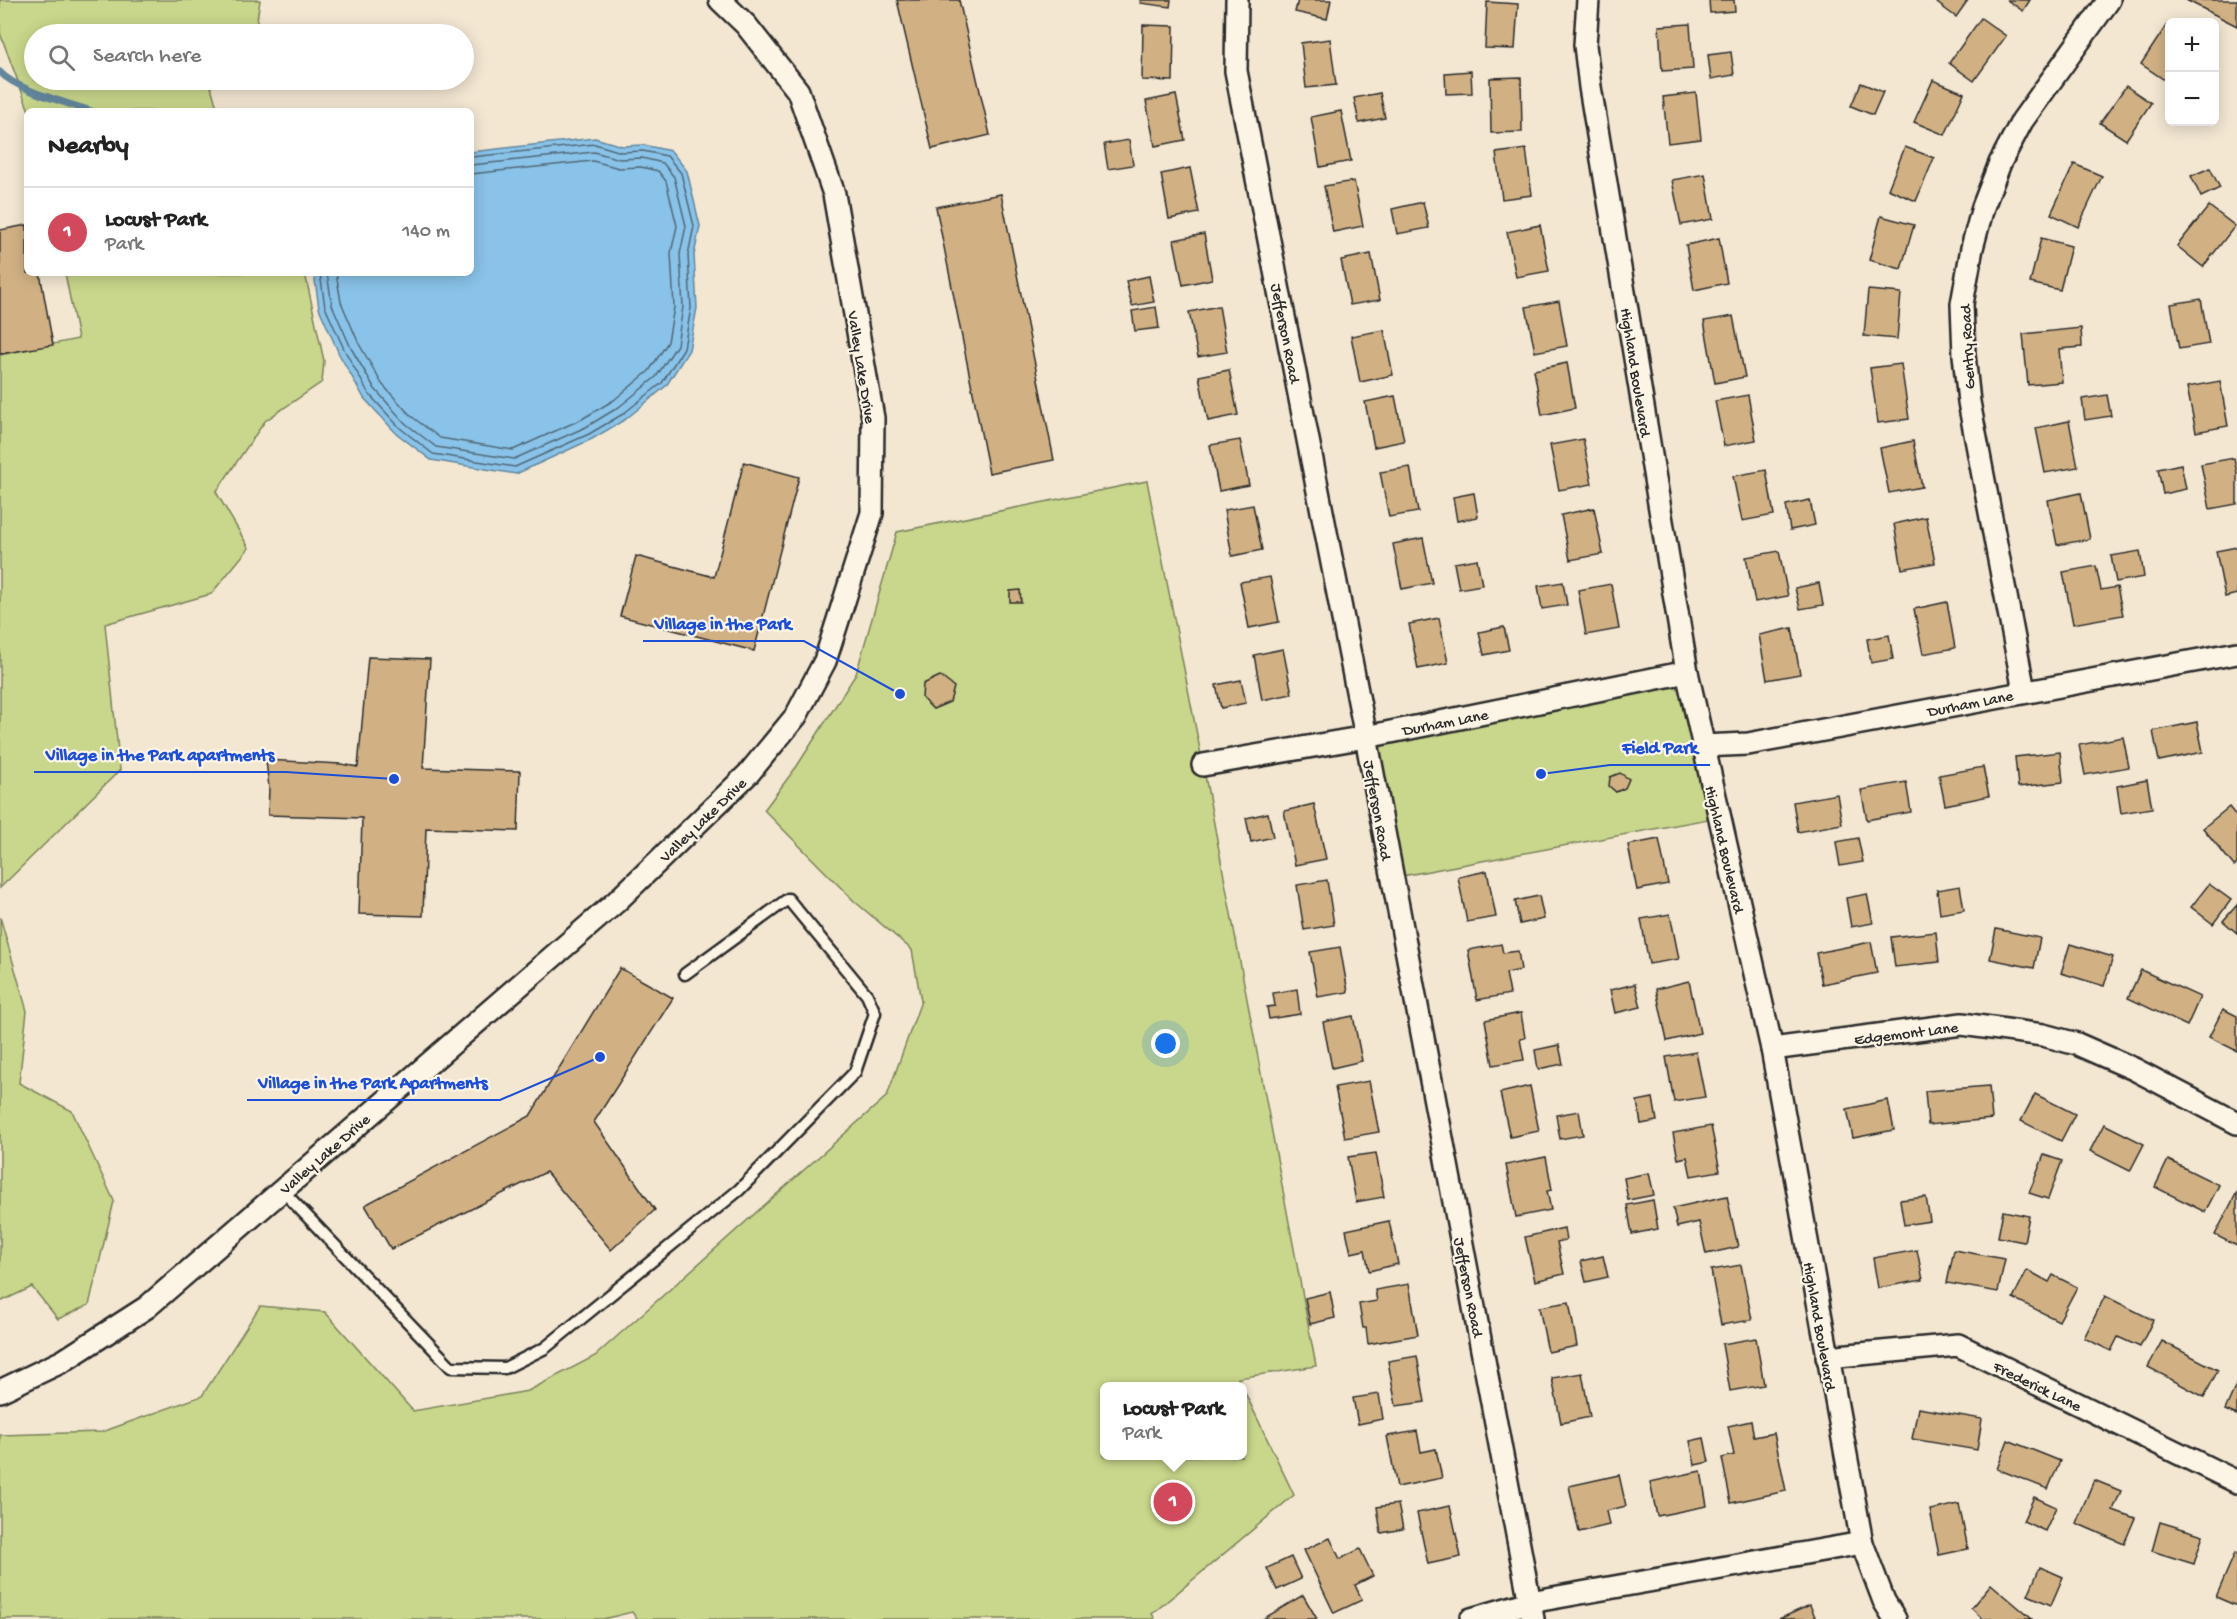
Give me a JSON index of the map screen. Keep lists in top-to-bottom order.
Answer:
{
  "streets": {
    "street": [
      "Jefferson Road",
      "Gentry Road",
      "Valley Lake Drive",
      "Highland Boulevard",
      "Durham Lane",
      "Edgemont Lane",
      "Frederick Lane"
    ]
  },
  "crossings": [
    ["Jefferson Road", "Durham Lane"],
    ["Gentry Road", "Durham Lane"],
    ["Highland Boulevard", "Durham Lane"],
    ["Highland Boulevard", "Edgemont Lane"],
    ["Highland Boulevard", "Frederick Lane"]
  ],
  "places": [
    "Village in the Park",
    "Field Park",
    "Village in the Park apartments",
    "Village in the Park Apartments"
  ],
  "page": {
    "map_buttons": ["+", "−"],
    "search": "Search here",
    "heading": "Nearby",
    "list": [
      {
        "mark": "1",
        "name": "Locust Park",
        "note": "Park",
        "value": "140 m"
      }
    ],
    "popup": ["Locust Park", "Park"],
    "pins": "1"
  }
}
